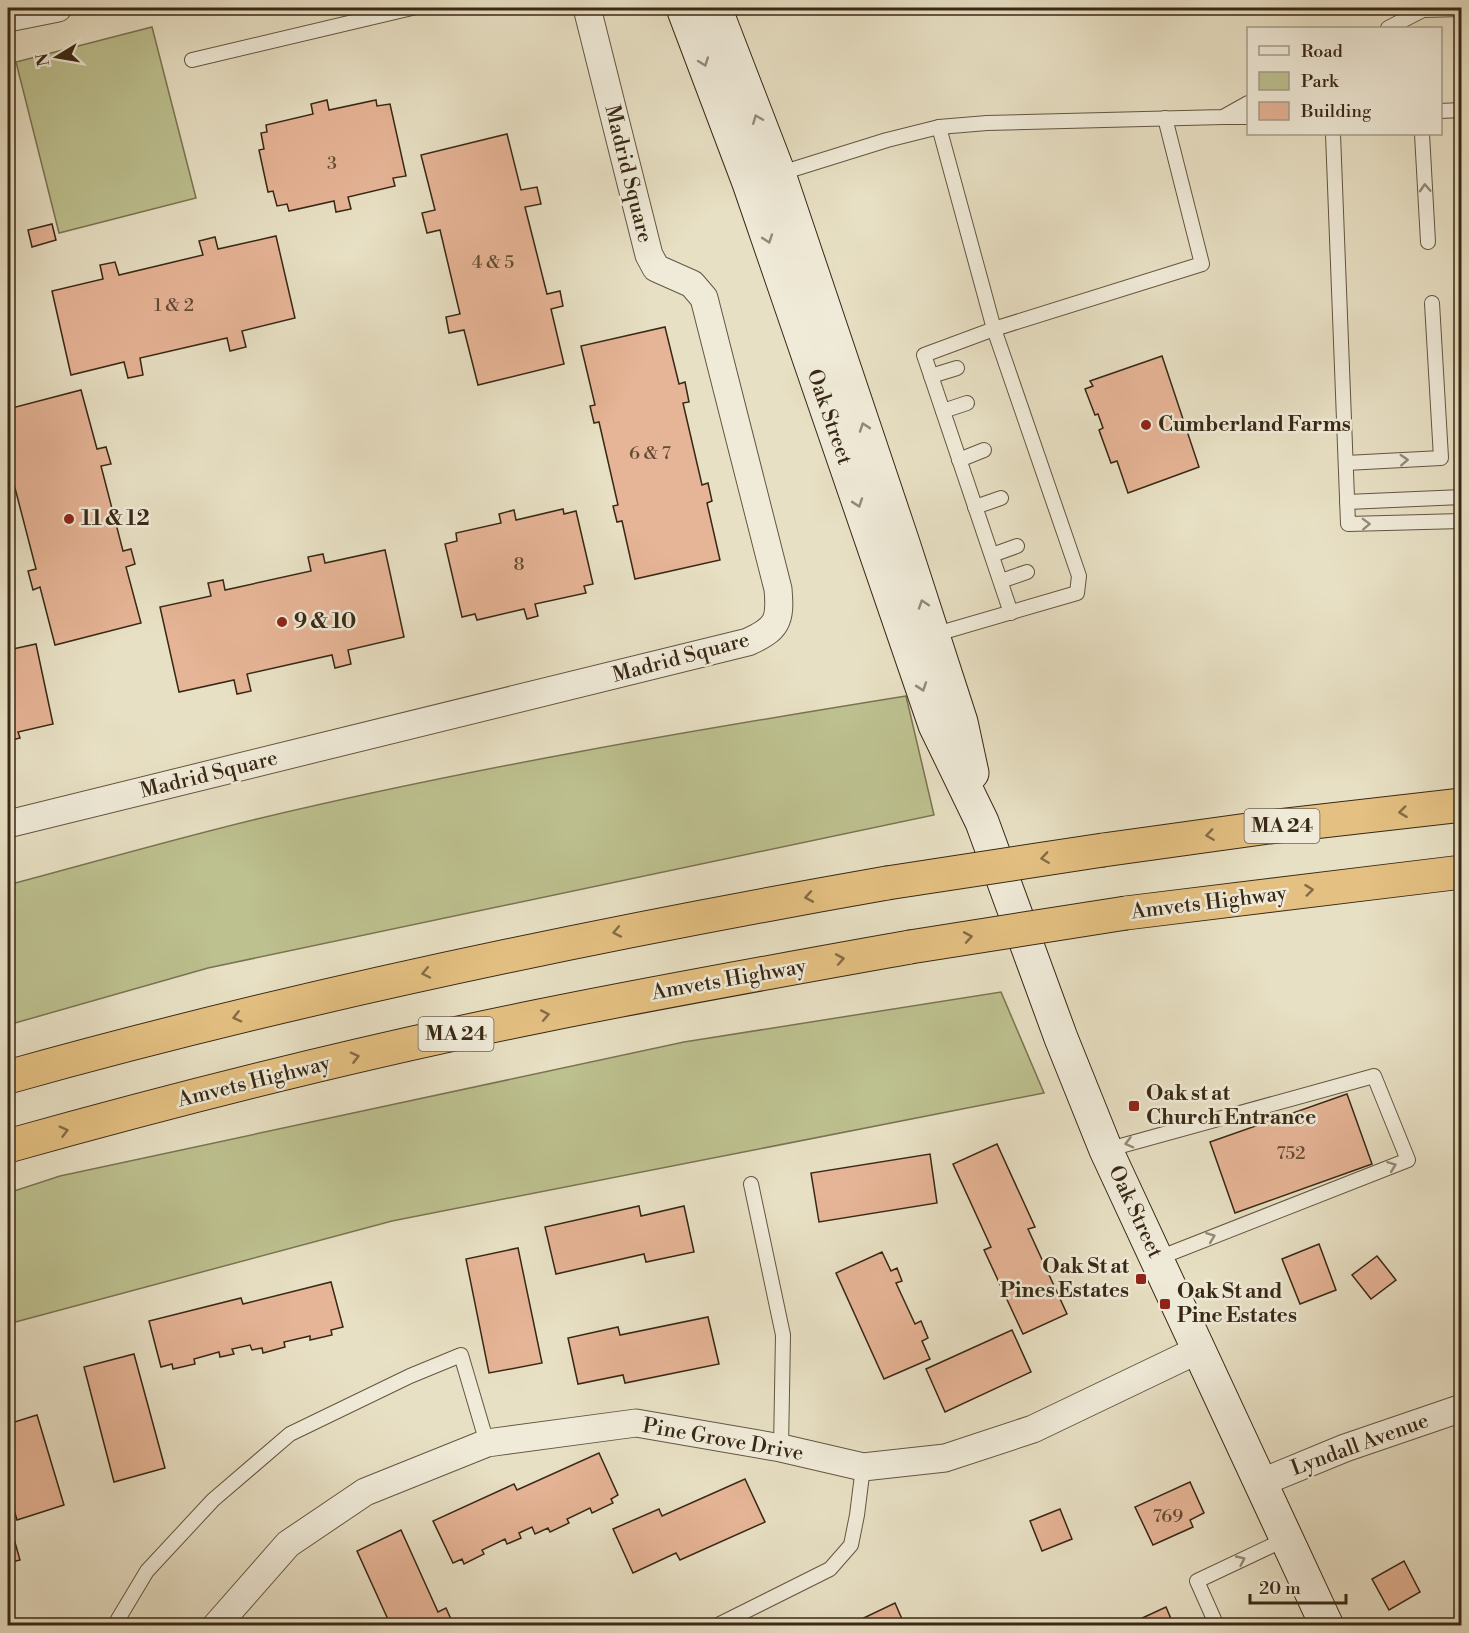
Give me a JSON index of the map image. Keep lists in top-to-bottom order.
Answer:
{
  "streets": {
    "highway": ["MA 24", "Amvets Highway"],
    "main road": ["Oak Street"],
    "street": ["Madrid Square", "Pine Grove Drive", "Lyndall Avenue"]
  },
  "crossings": [
    ["Oak Street", "Pine Grove Drive"],
    ["Oak Street", "Lyndall Avenue"]
  ],
  "places": {
    "other": ["Cumberland Farms", "11 & 12", "9 & 10"],
    "transit": ["Oak st at Church Entrance", "Oak St at Pines Estates", "Oak St and Pine Estates"]
  },
  "house_numbers": [
    "3",
    "4 & 5",
    "1 & 2",
    "6 & 7",
    "8",
    "752",
    "769"
  ],
  "legend": ["Road", "Park", "Building"],
  "scale_bar": "20 m",
  "north": "left"
}
